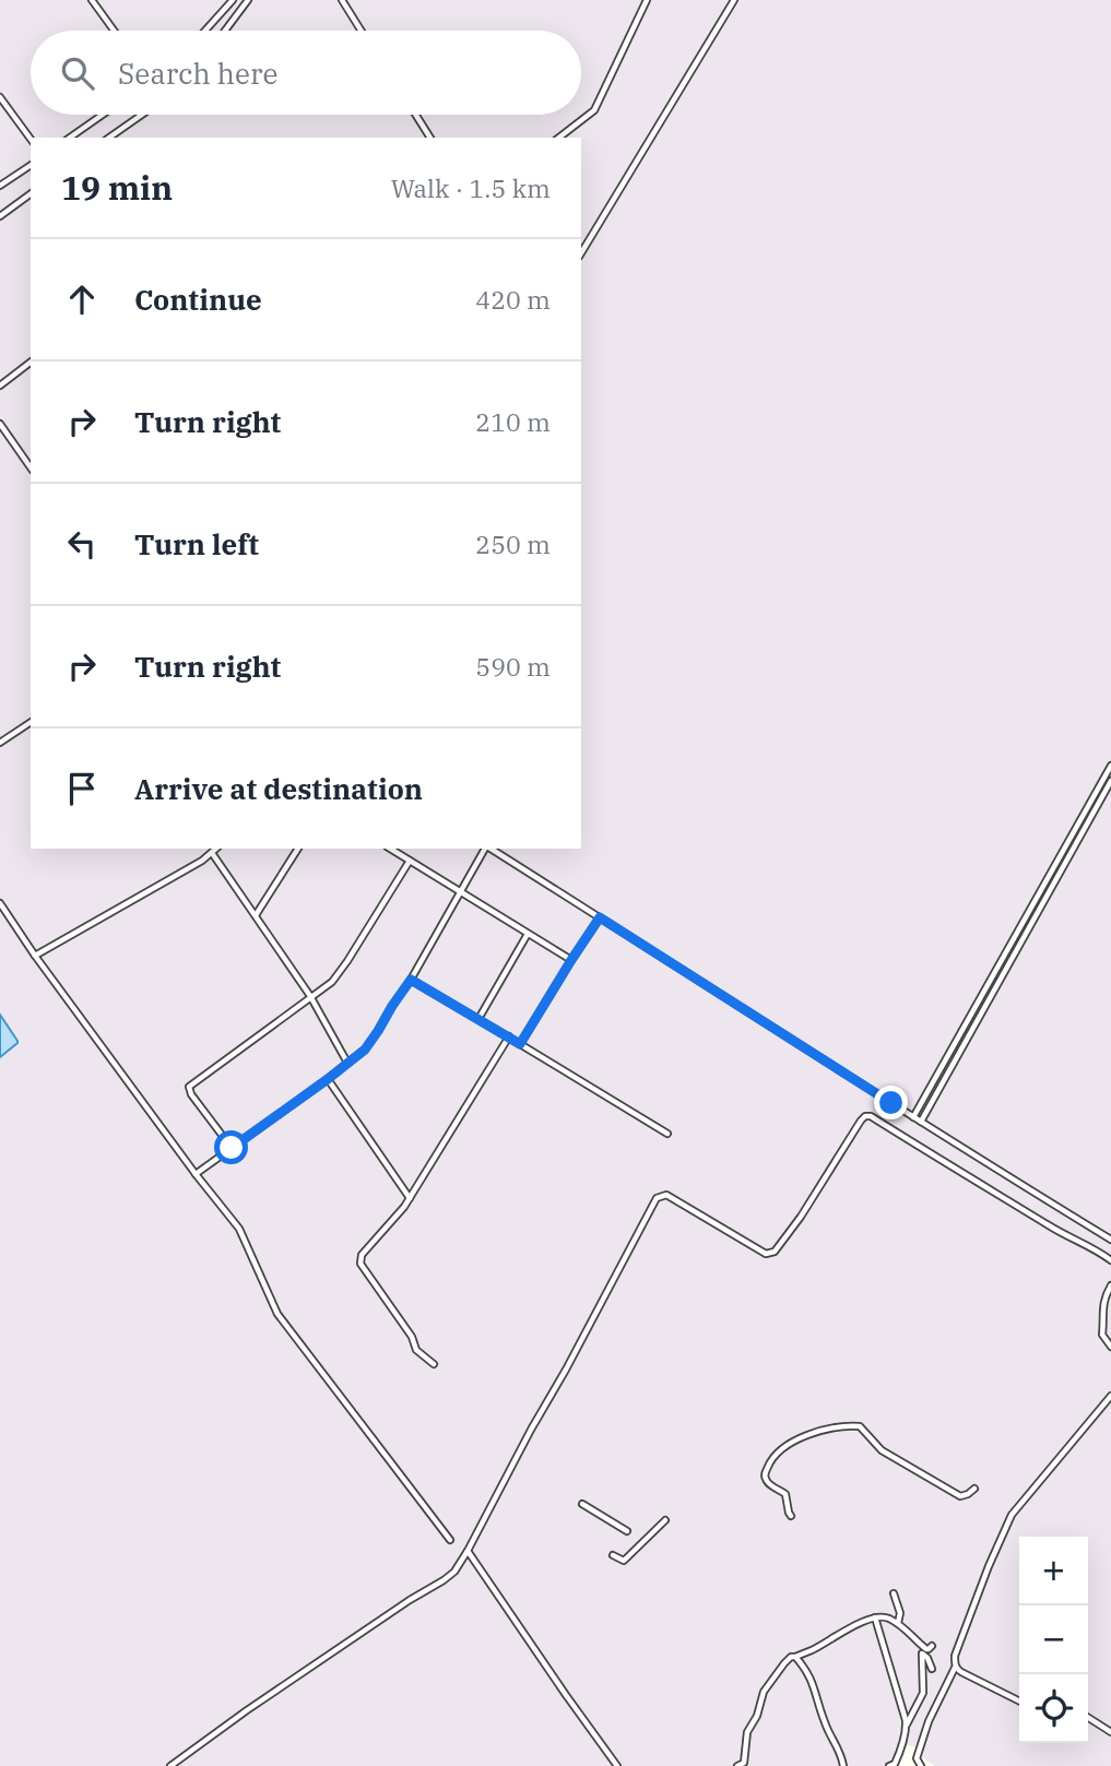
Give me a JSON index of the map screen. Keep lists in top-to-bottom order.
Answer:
{
  "page": {
    "search": "Search here",
    "heading": ["19 min", "Walk · 1.5 km"],
    "list": [
      ["Continue", "420 m"],
      ["Turn right", "210 m"],
      ["Turn left", "250 m"],
      ["Turn right", "590 m"],
      "Arrive at destination"
    ],
    "map_buttons": ["+", "−"]
  }
}
